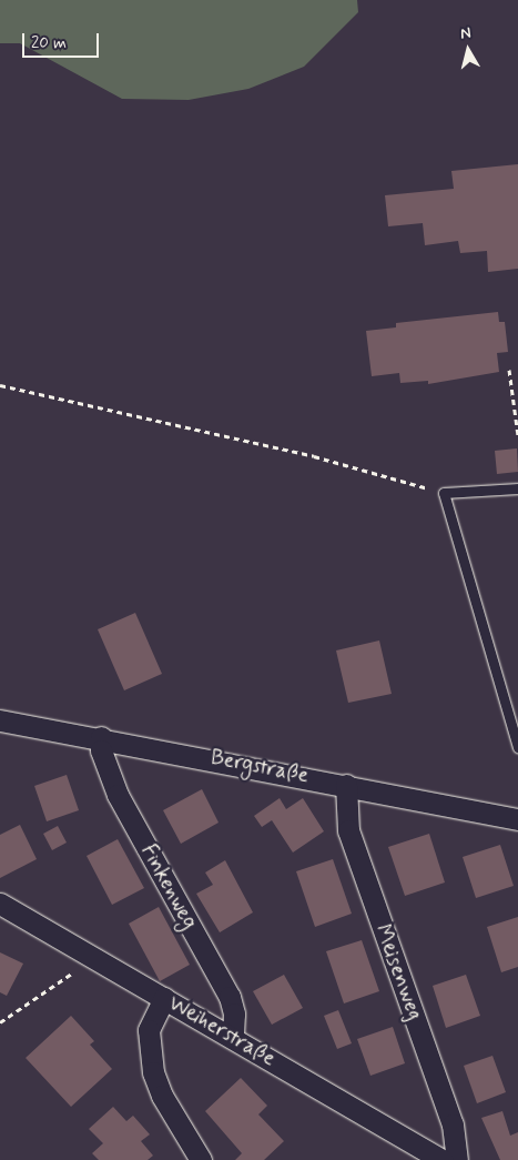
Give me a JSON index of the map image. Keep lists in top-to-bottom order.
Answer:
{
  "streets": {
    "street": [
      "Bergstraße",
      "Finkenweg",
      "Meisenweg",
      "Weiherstraße"
    ]
  },
  "crossings": [
    ["Bergstraße", "Finkenweg"],
    ["Bergstraße", "Meisenweg"],
    ["Finkenweg", "Weiherstraße"]
  ],
  "scale_bar": "20 m",
  "north": "top"
}
